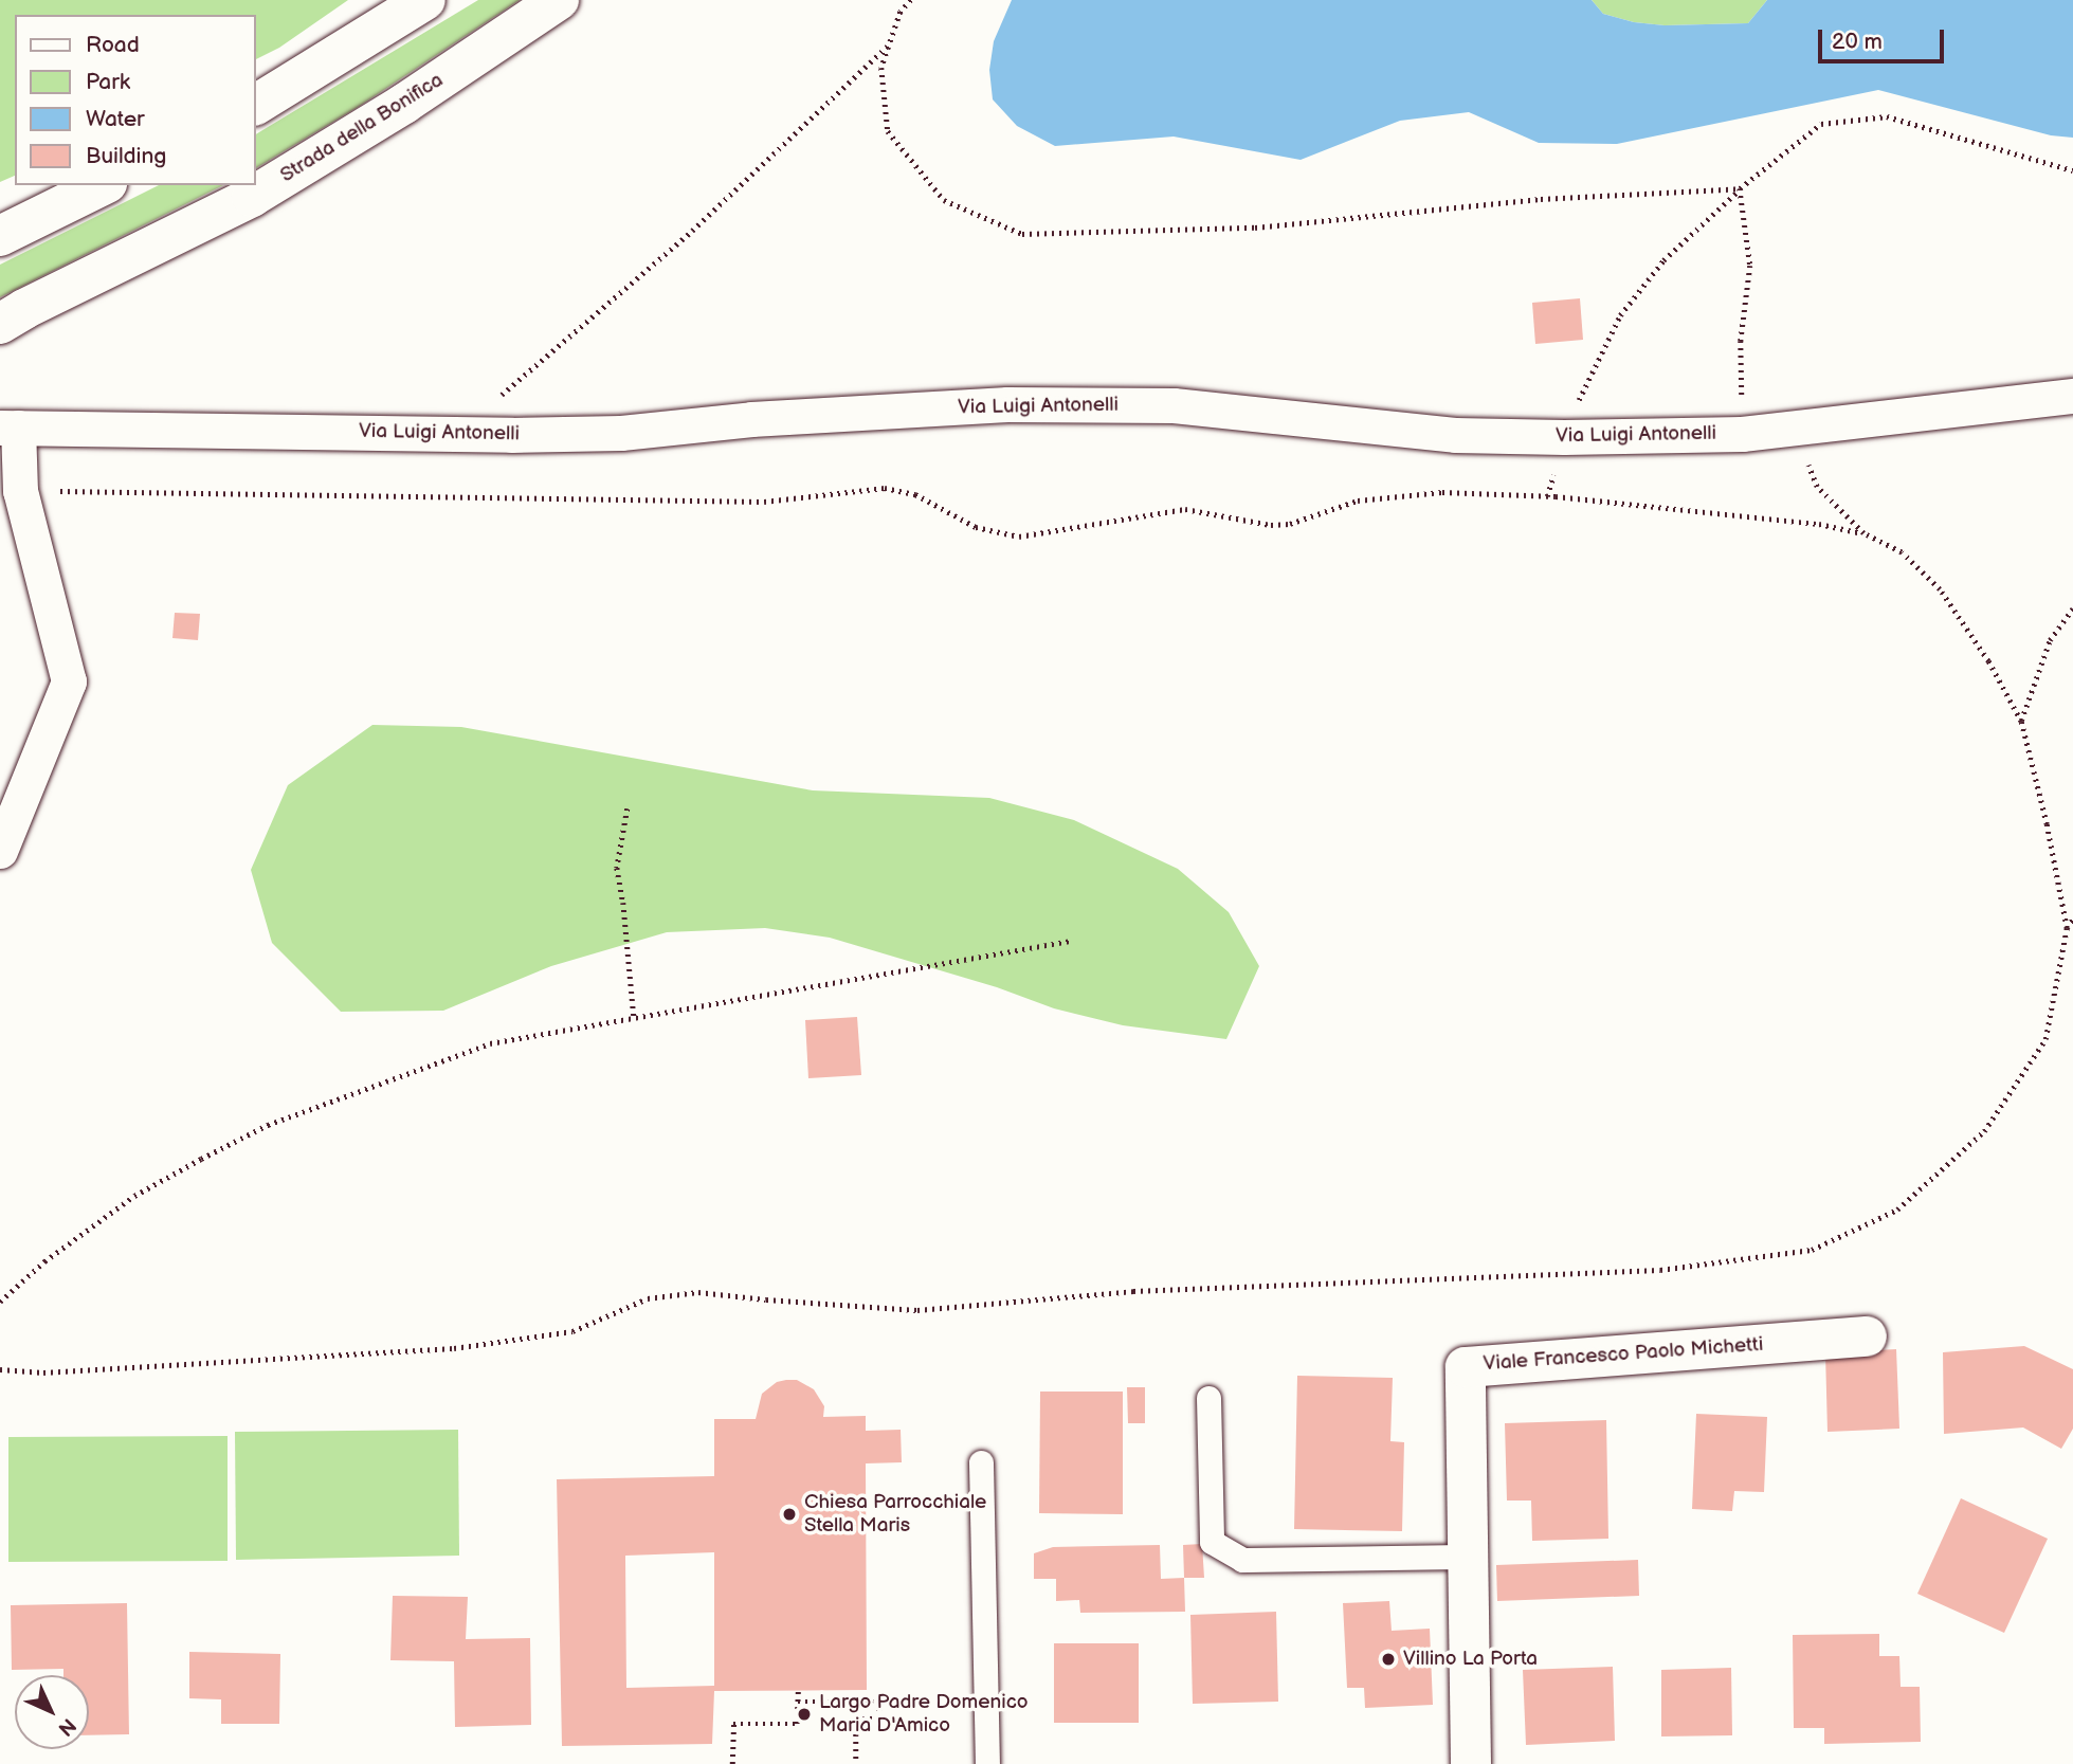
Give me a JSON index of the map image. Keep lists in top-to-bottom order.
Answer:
{
  "streets": {
    "main road": ["Strada della Bonifica", "Viale Francesco Paolo Michetti"],
    "street": ["Via Luigi Antonelli"]
  },
  "places": ["Chiesa Parrocchiale Stella Maris", "Villino La Porta", "Largo Padre Domenico Maria D'Amico"],
  "legend": [
    "Road",
    "Park",
    "Water",
    "Building"
  ],
  "scale_bar": "20 m",
  "north": "bottom right"
}
